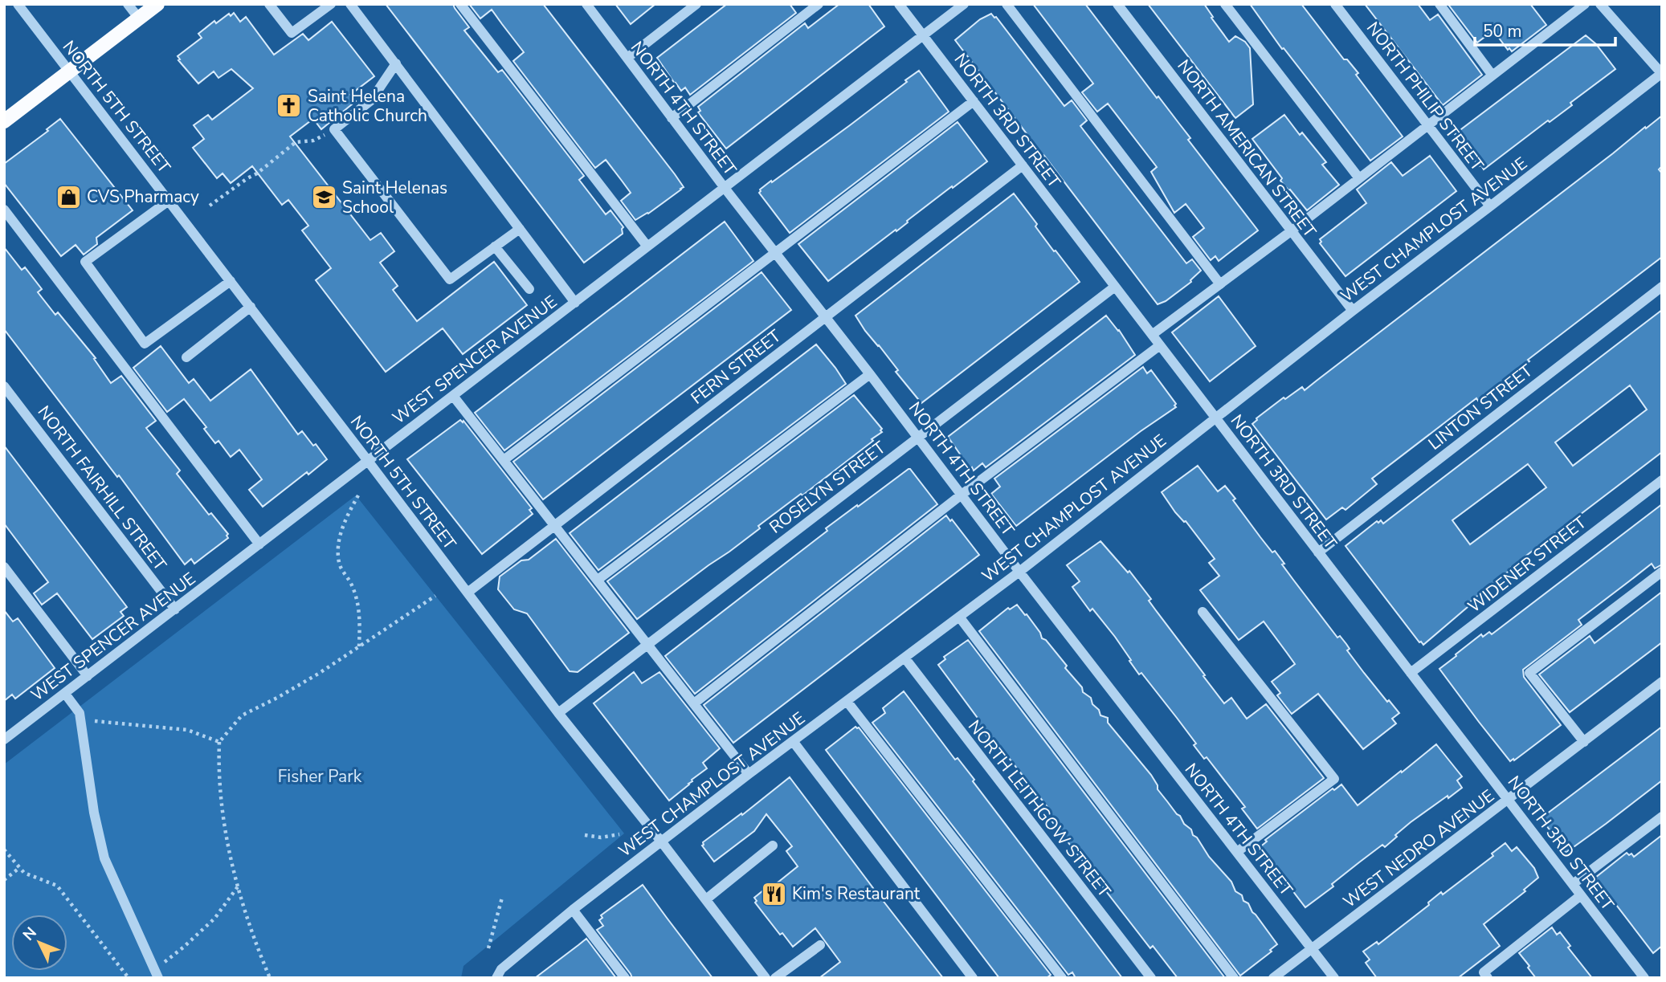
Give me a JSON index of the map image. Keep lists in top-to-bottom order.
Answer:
{
  "streets": {
    "street": [
      "NORTH PHILIP STREET",
      "NORTH 5TH STREET",
      "NORTH 4TH STREET",
      "NORTH 3RD STREET",
      "NORTH AMERICAN STREET",
      "WEST CHAMPLOST AVENUE",
      "WEST SPENCER AVENUE",
      "FERN STREET",
      "LINTON STREET",
      "ROSELYN STREET",
      "NORTH FAIRHILL STREET",
      "WIDENER STREET",
      "NORTH LEITHGOW STREET",
      "WEST NEDRO AVENUE"
    ]
  },
  "crossings": [
    ["NORTH PHILIP STREET", "WEST CHAMPLOST AVENUE"],
    ["NORTH 5TH STREET", "WEST CHAMPLOST AVENUE"],
    ["NORTH 5TH STREET", "WEST SPENCER AVENUE"],
    ["NORTH 5TH STREET", "FERN STREET"],
    ["NORTH 5TH STREET", "ROSELYN STREET"],
    ["NORTH 4TH STREET", "WEST CHAMPLOST AVENUE"],
    ["NORTH 4TH STREET", "WEST SPENCER AVENUE"],
    ["NORTH 4TH STREET", "FERN STREET"],
    ["NORTH 4TH STREET", "ROSELYN STREET"],
    ["NORTH 4TH STREET", "WEST NEDRO AVENUE"],
    ["NORTH 3RD STREET", "WEST CHAMPLOST AVENUE"],
    ["NORTH 3RD STREET", "WEST SPENCER AVENUE"],
    ["NORTH 3RD STREET", "FERN STREET"],
    ["NORTH 3RD STREET", "LINTON STREET"],
    ["NORTH 3RD STREET", "ROSELYN STREET"],
    ["NORTH 3RD STREET", "WIDENER STREET"],
    ["NORTH 3RD STREET", "WEST NEDRO AVENUE"],
    ["NORTH AMERICAN STREET", "WEST CHAMPLOST AVENUE"],
    ["WEST CHAMPLOST AVENUE", "NORTH LEITHGOW STREET"],
    ["WEST SPENCER AVENUE", "NORTH FAIRHILL STREET"]
  ],
  "parks": ["Fisher Park"],
  "places": {
    "church": ["Saint Helena Catholic Church"],
    "shop": ["CVS Pharmacy"],
    "school or university": ["Saint Helenas School"],
    "restaurant": ["Kim's Restaurant"]
  },
  "scale_bar": "50 m",
  "north": "top left"
}
